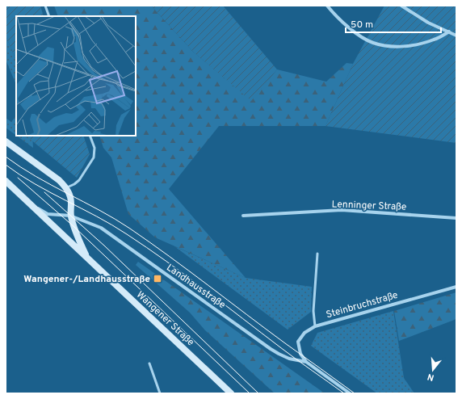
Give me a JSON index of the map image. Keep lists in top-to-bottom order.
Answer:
{
  "streets": {
    "street": [
      "Lenninger Straße",
      "Landhausstraße",
      "Steinbruchstraße",
      "Wangener Straße"
    ]
  },
  "crossings": [
    ["Landhausstraße", "Steinbruchstraße"],
    ["Landhausstraße", "Wangener Straße"]
  ],
  "places": {
    "transit": ["Wangener-/Landhausstraße"]
  },
  "scale_bar": "50 m",
  "north": "bottom"
}
